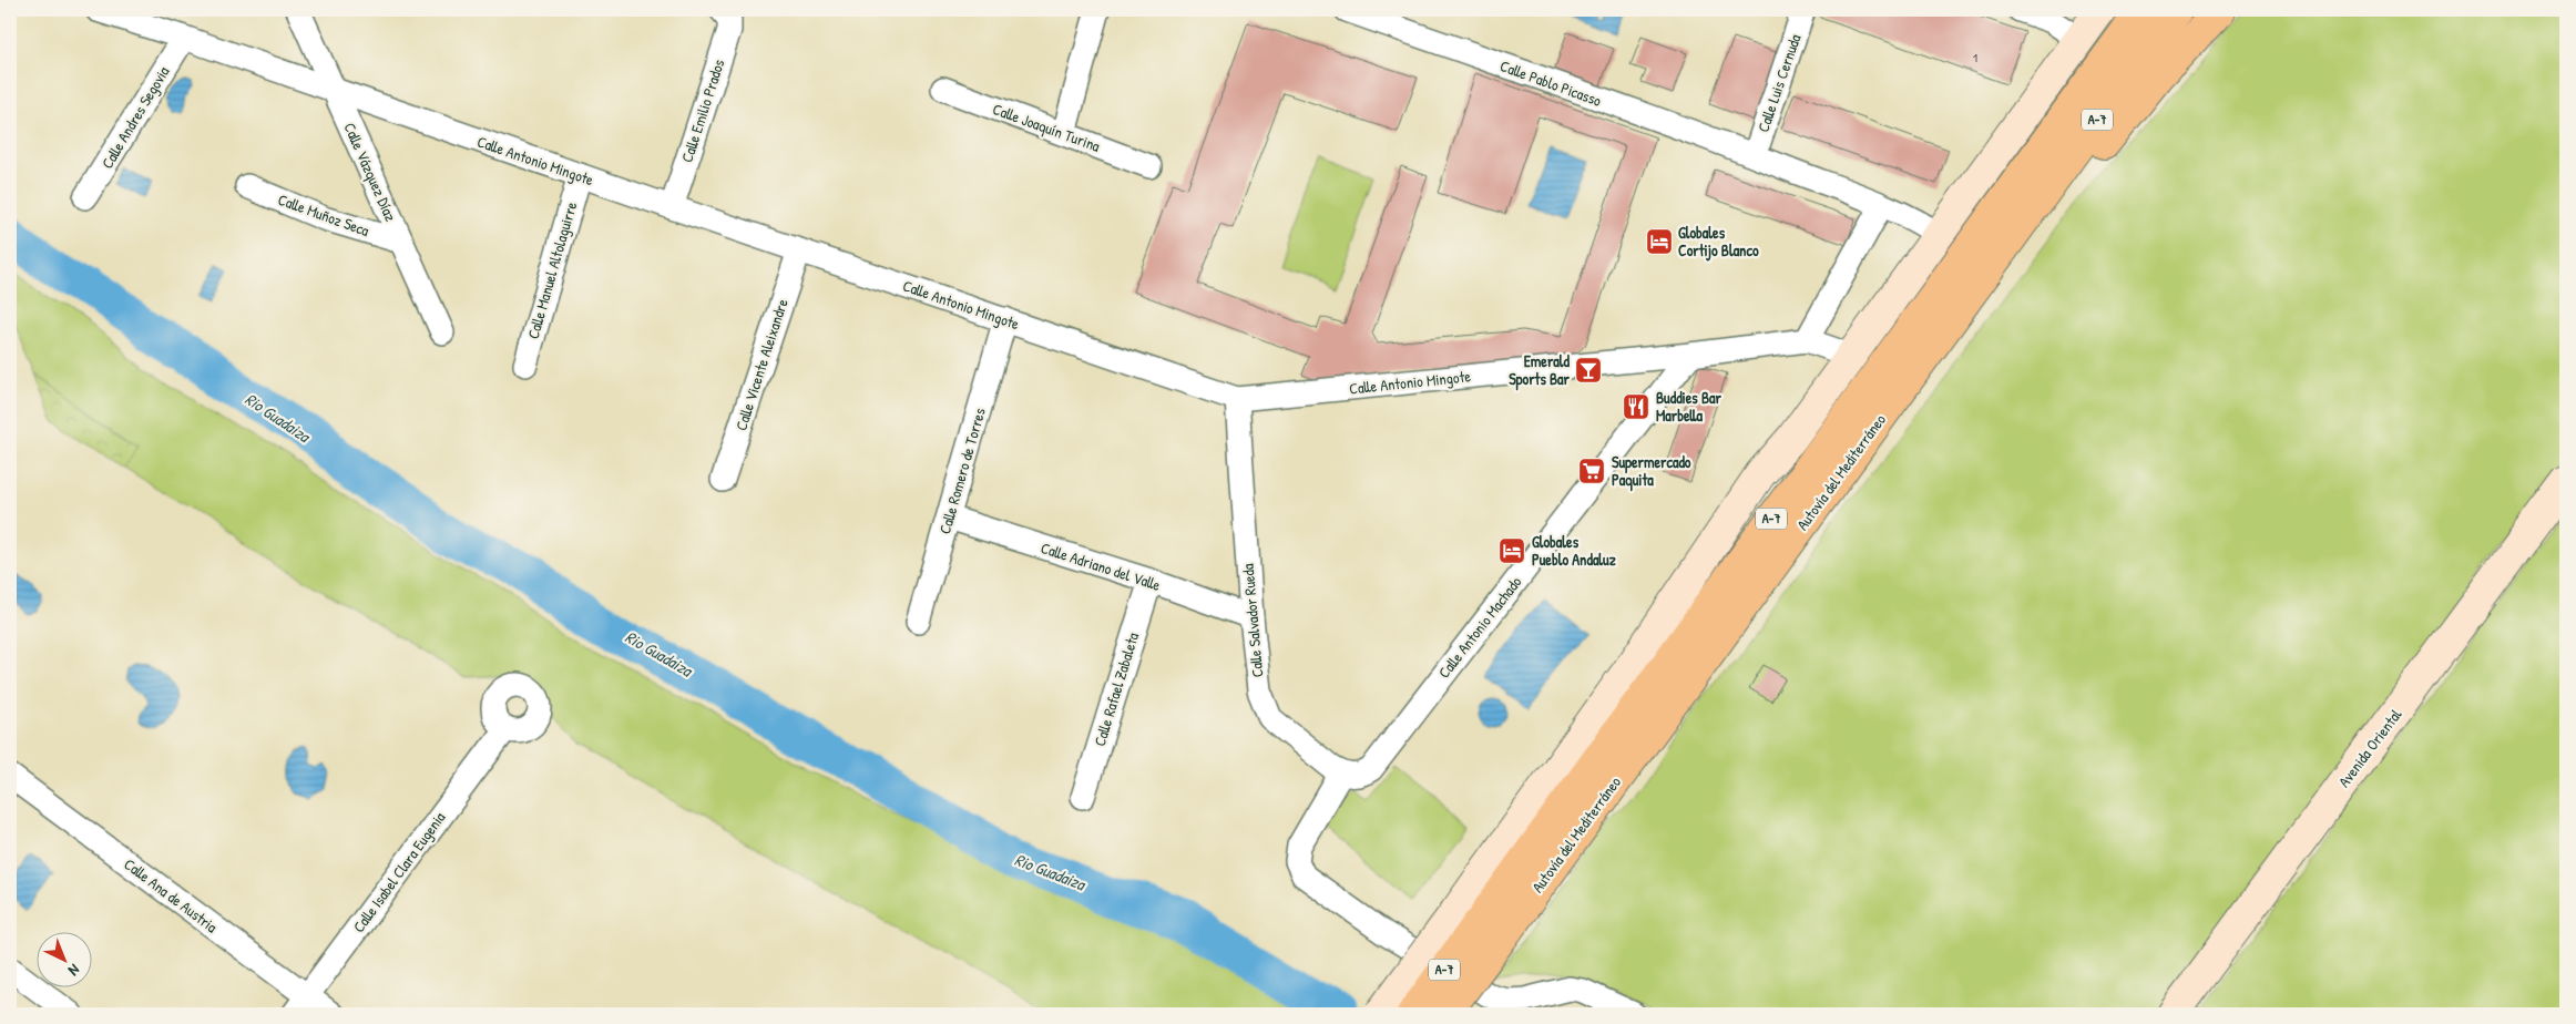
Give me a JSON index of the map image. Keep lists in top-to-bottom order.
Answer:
{
  "streets": {
    "highway": ["A-7", "Autovía del Mediterráneo"],
    "street": [
      "Calle Pablo Picasso",
      "Calle Luis Cernuda",
      "Calle Emilio Prados",
      "Calle Andres Segovia",
      "Calle Joaquín Turina",
      "Calle Antonio Mingote",
      "Calle Vázquez Díaz",
      "Calle Muñoz Seca",
      "Calle Manuel Altolaguirre",
      "Calle Vicente Aleixandre",
      "Calle Romero de Torres",
      "Calle Adriano del Valle",
      "Calle Salvador Rueda",
      "Calle Antonio Machado",
      "Calle Rafael Zabaleta",
      "Avenida Oriental",
      "Calle Isabel Clara Eugenia",
      "Calle Ana de Austria"
    ]
  },
  "crossings": [
    ["Calle Pablo Picasso", "Calle Luis Cernuda"],
    ["Calle Emilio Prados", "Calle Antonio Mingote"],
    ["Calle Andres Segovia", "Calle Antonio Mingote"],
    ["Calle Antonio Mingote", "Calle Vázquez Díaz"],
    ["Calle Antonio Mingote", "Calle Manuel Altolaguirre"],
    ["Calle Antonio Mingote", "Calle Vicente Aleixandre"],
    ["Calle Antonio Mingote", "Calle Romero de Torres"],
    ["Calle Antonio Mingote", "Calle Salvador Rueda"],
    ["Calle Antonio Mingote", "Calle Antonio Machado"],
    ["Calle Vázquez Díaz", "Calle Muñoz Seca"],
    ["Calle Romero de Torres", "Calle Adriano del Valle"],
    ["Calle Adriano del Valle", "Calle Salvador Rueda"],
    ["Calle Adriano del Valle", "Calle Rafael Zabaleta"],
    ["Calle Salvador Rueda", "Calle Antonio Machado"],
    ["Calle Isabel Clara Eugenia", "Calle Ana de Austria"]
  ],
  "water": ["Rio Guadaiza"],
  "places": {
    "hotel": ["Globales Cortijo Blanco", "Globales Pueblo Andaluz"],
    "bar": ["Emerald Sports Bar"],
    "restaurant": ["Buddies Bar Marbella"],
    "supermarket": ["Supermercado Paquita"]
  },
  "house_numbers": ["1"],
  "north": "bottom right"
}
